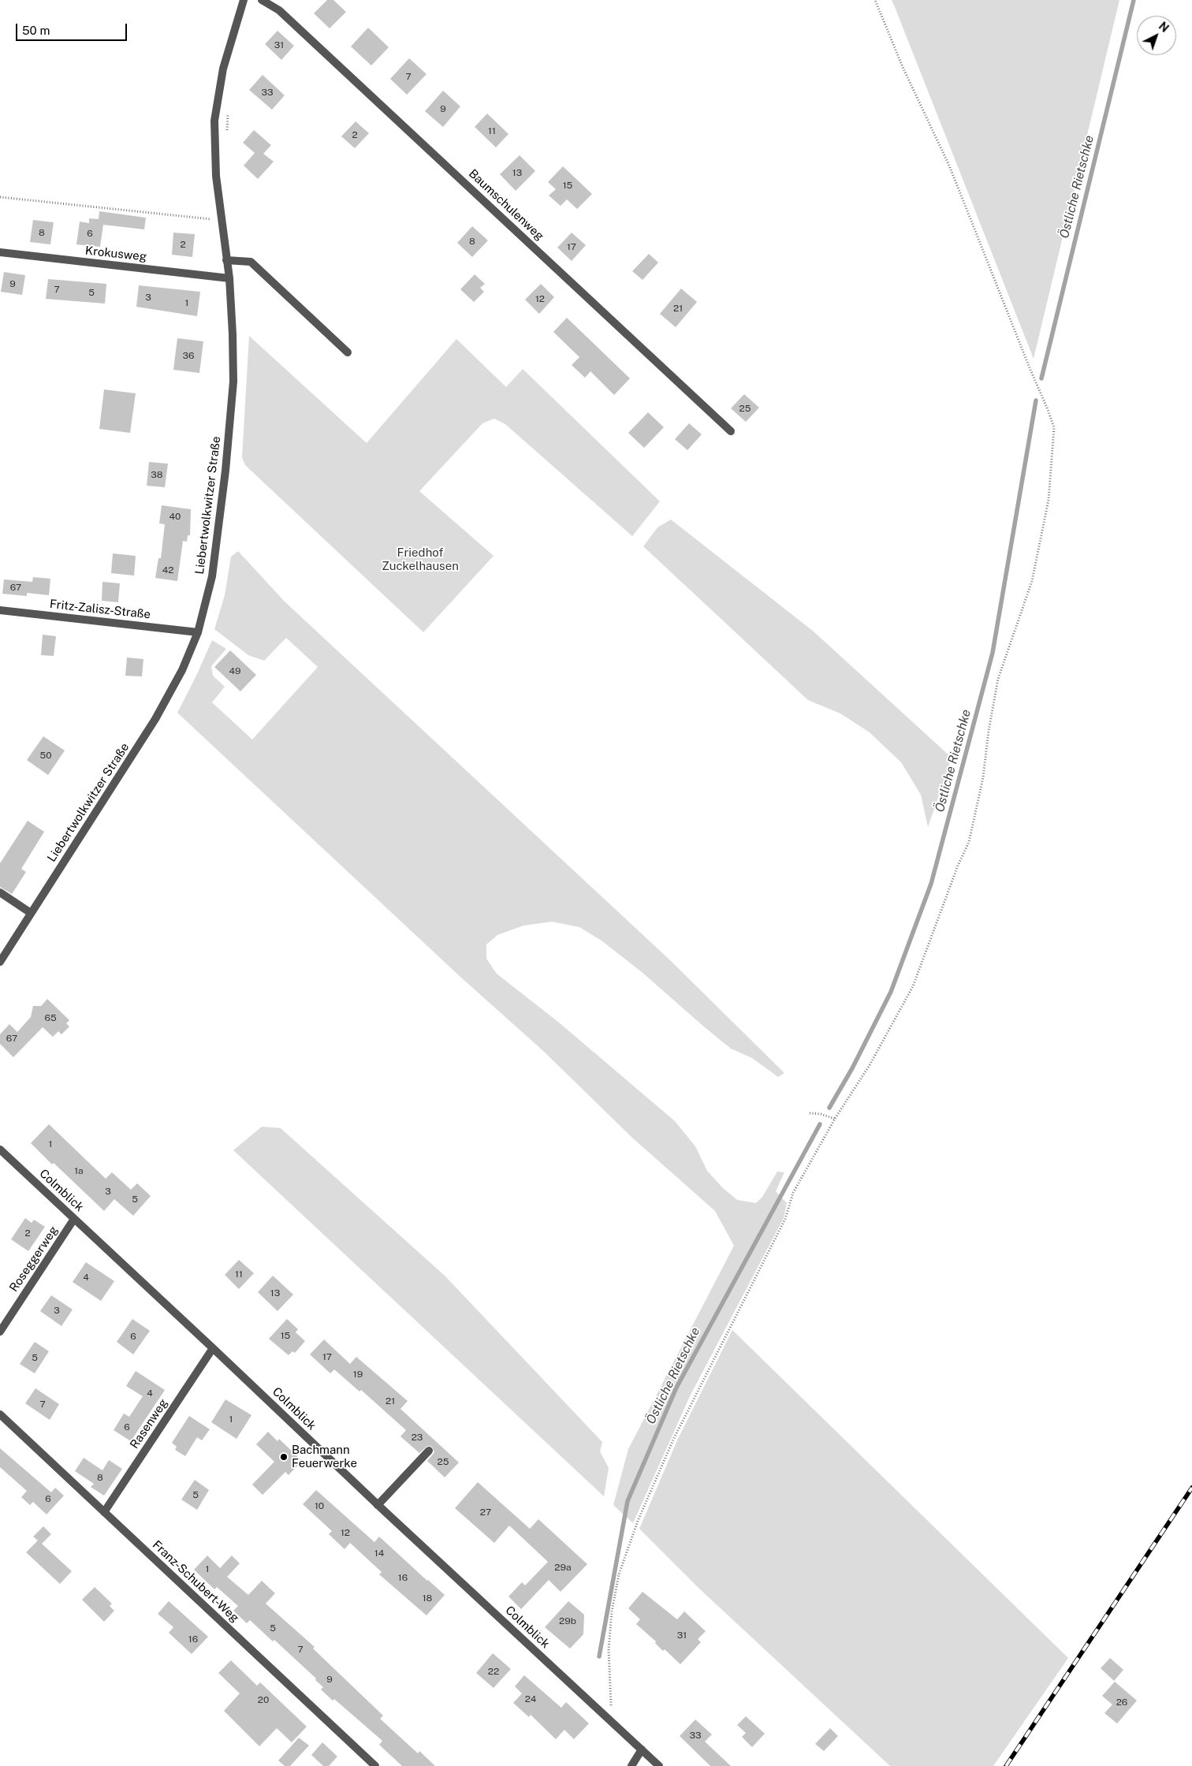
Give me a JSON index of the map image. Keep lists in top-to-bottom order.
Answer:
{
  "streets": {
    "street": [
      "Baumschulenweg",
      "Krokusweg",
      "Liebertwolkwitzer Straße",
      "Fritz-Zalisz-Straße",
      "Colmblick",
      "Roseggerweg",
      "Rasenweg",
      "Franz-Schubert-Weg"
    ]
  },
  "crossings": [
    ["Krokusweg", "Liebertwolkwitzer Straße"],
    ["Liebertwolkwitzer Straße", "Fritz-Zalisz-Straße"],
    ["Colmblick", "Roseggerweg"],
    ["Colmblick", "Rasenweg"],
    ["Rasenweg", "Franz-Schubert-Weg"]
  ],
  "water": ["Östliche Rietschke"],
  "parks": ["Friedhof Zuckelhausen"],
  "places": ["Bachmann Feuerwerke"],
  "house_numbers": [
    "31",
    "7",
    "33",
    "9",
    "11",
    "2",
    "13",
    "15",
    "8",
    "6",
    "8",
    "2",
    "17",
    "9",
    "7",
    "5",
    "3",
    "12",
    "1",
    "21",
    "36",
    "25",
    "38",
    "40",
    "42",
    "67",
    "49",
    "50",
    "65",
    "67",
    "1",
    "1a",
    "3",
    "5",
    "2",
    "11",
    "4",
    "13",
    "3",
    "15",
    "6",
    "17",
    "5",
    "19",
    "4",
    "21",
    "7",
    "1",
    "6",
    "23",
    "25",
    "8",
    "5",
    "6",
    "10",
    "27",
    "12",
    "14",
    "29a",
    "1",
    "16",
    "18",
    "29b",
    "5",
    "31",
    "16",
    "7",
    "22",
    "9",
    "24",
    "20",
    "26",
    "33"
  ],
  "scale_bar": "50 m",
  "north": "top right"
}
